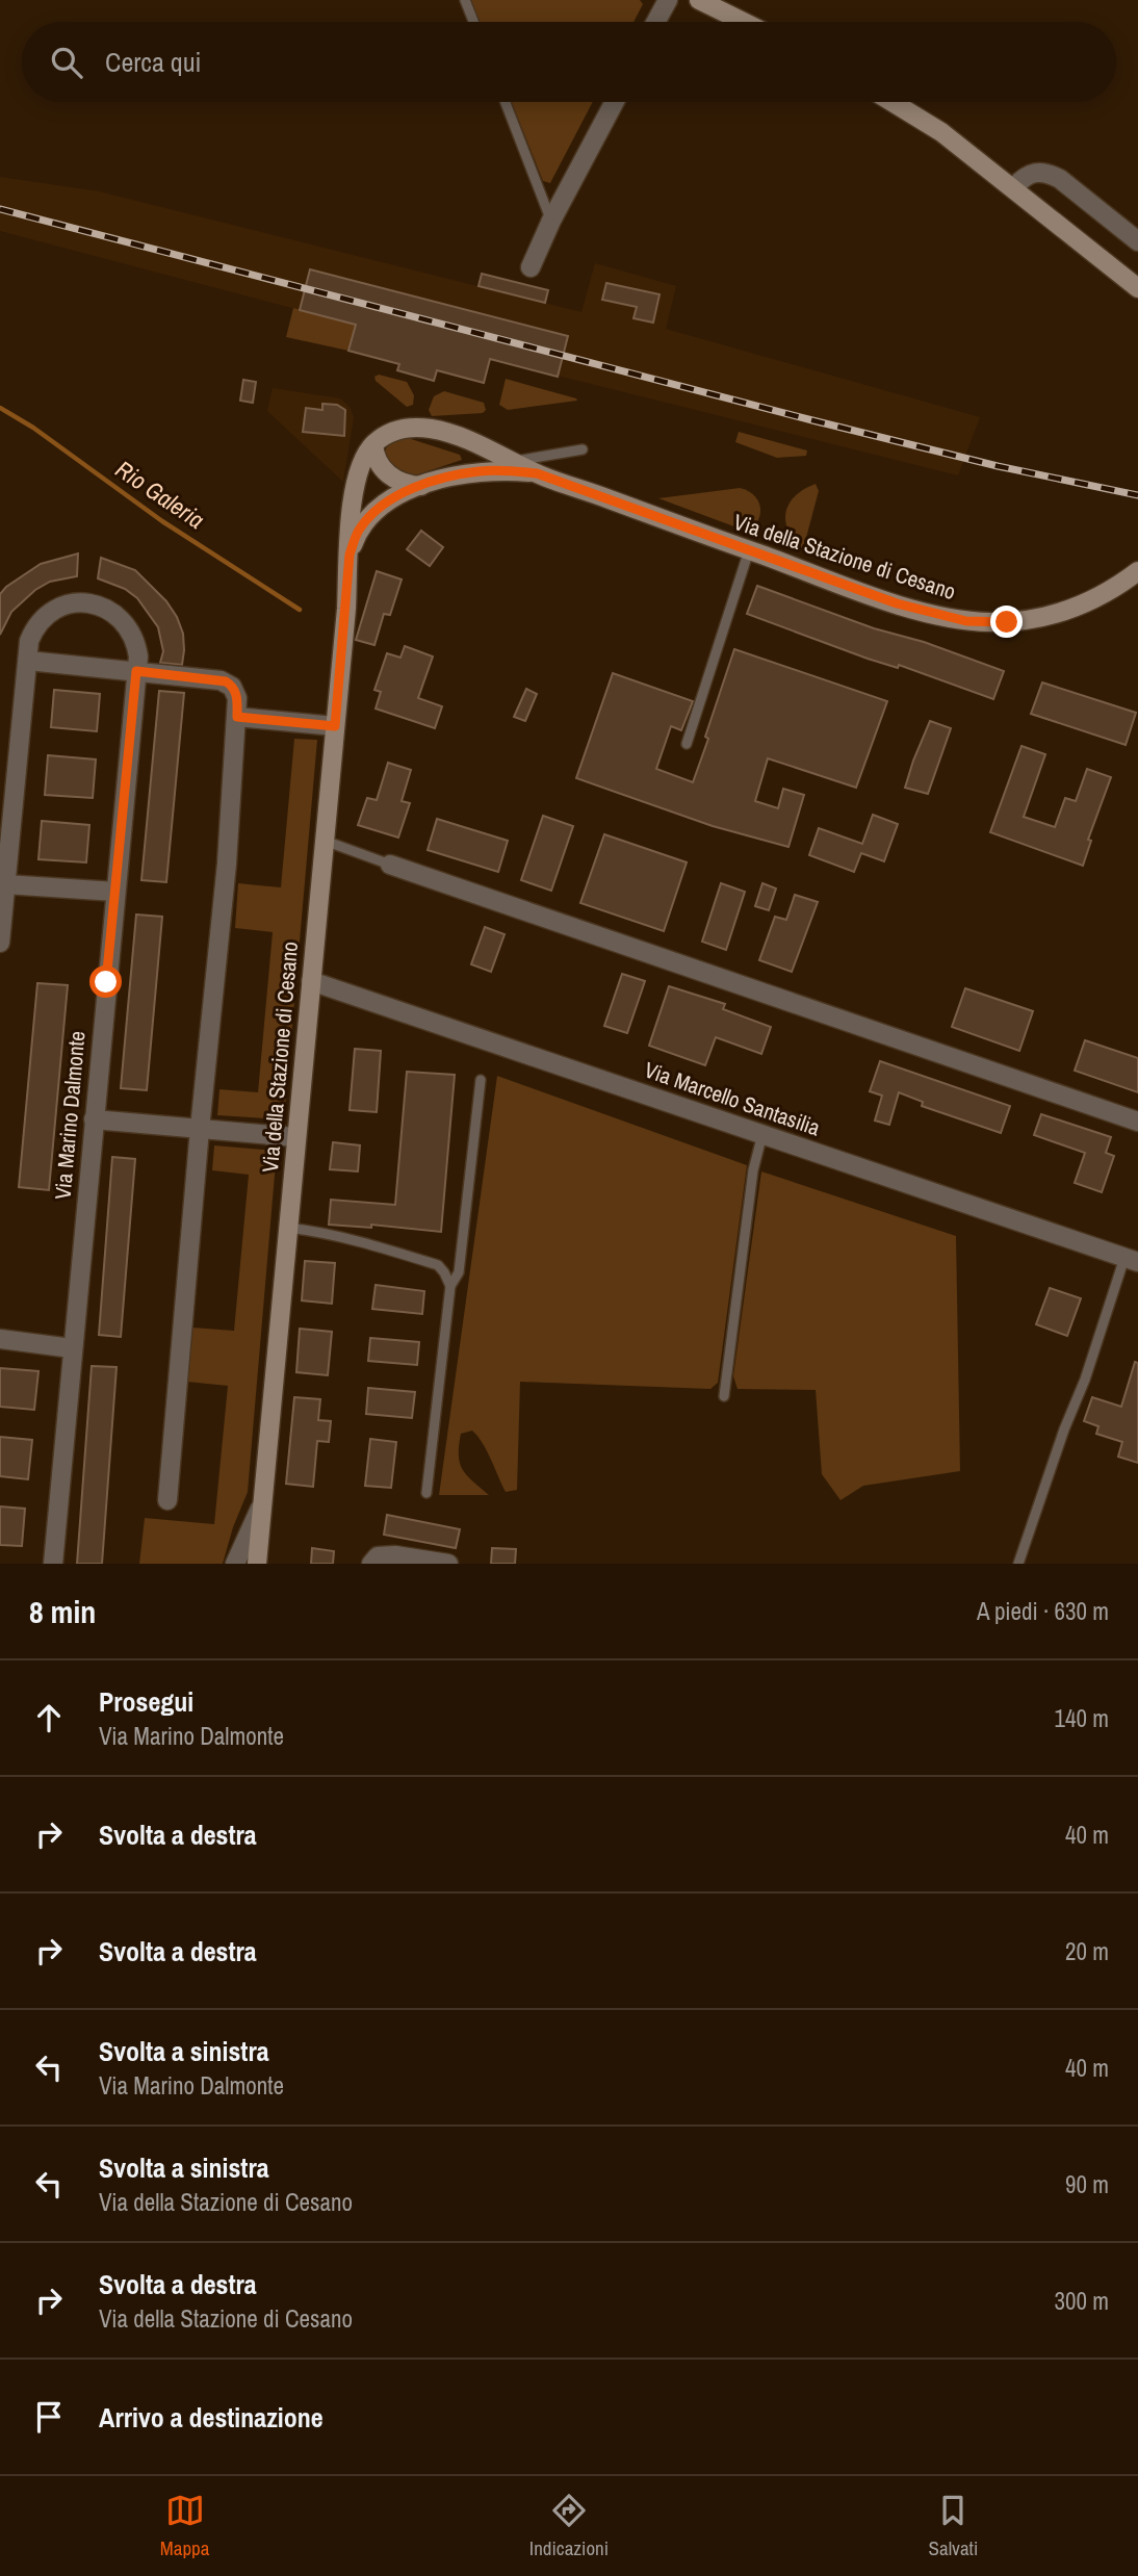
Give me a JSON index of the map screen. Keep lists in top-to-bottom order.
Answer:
{
  "streets": {
    "street": ["Via della Stazione di Cesano", "Via Marcello Santasilia", "Via Marino Dalmonte"]
  },
  "crossings": [
    ["Via della Stazione di Cesano", "Via Marcello Santasilia"]
  ],
  "water": ["Rio Galeria"],
  "page": {
    "search": "Cerca qui",
    "heading": ["8 min", "A piedi · 630 m"],
    "list": [
      ["Prosegui", "Via Marino Dalmonte", "140 m"],
      ["Svolta a destra", "40 m"],
      ["Svolta a destra", "20 m"],
      ["Svolta a sinistra", "Via Marino Dalmonte", "40 m"],
      ["Svolta a sinistra", "Via della Stazione di Cesano", "90 m"],
      ["Svolta a destra", "Via della Stazione di Cesano", "300 m"],
      "Arrivo a destinazione"
    ],
    "nav": ["Mappa", "Indicazioni", "Salvati"]
  }
}
